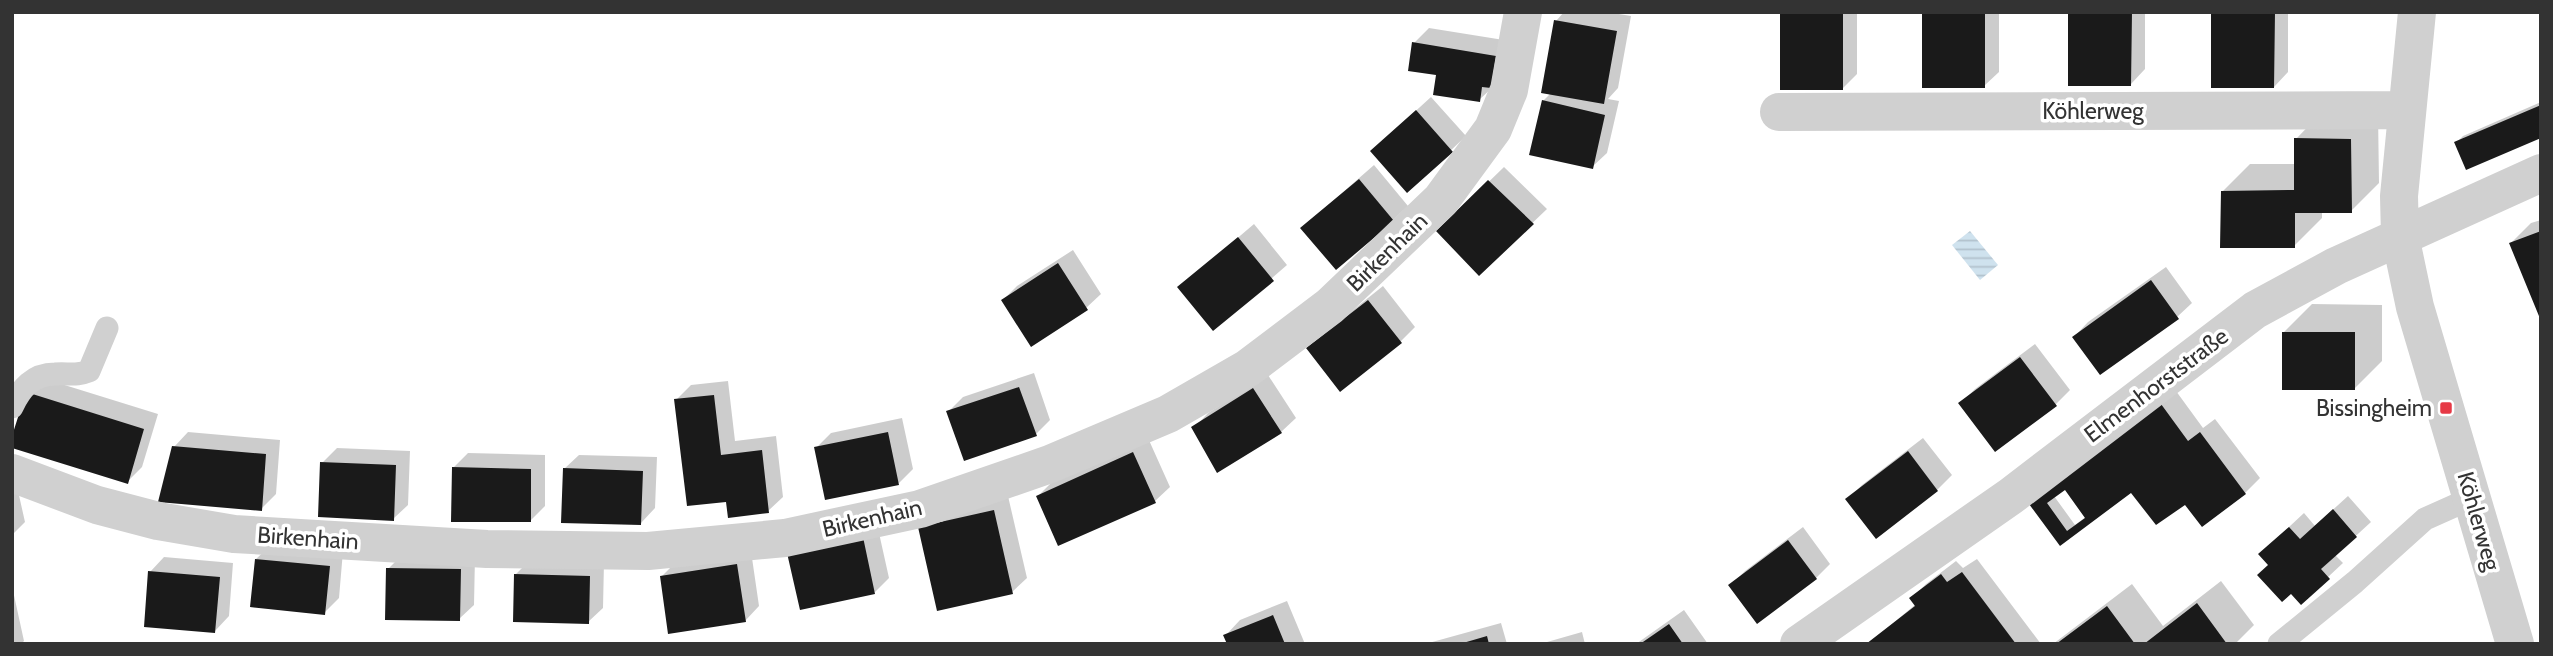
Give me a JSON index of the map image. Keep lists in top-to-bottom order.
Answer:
{
  "streets": {
    "street": ["Köhlerweg", "Birkenhain", "Elmenhorststraße"]
  },
  "crossings": [
    ["Köhlerweg", "Elmenhorststraße"]
  ],
  "places": {
    "transit": ["Bissingheim"]
  }
}
